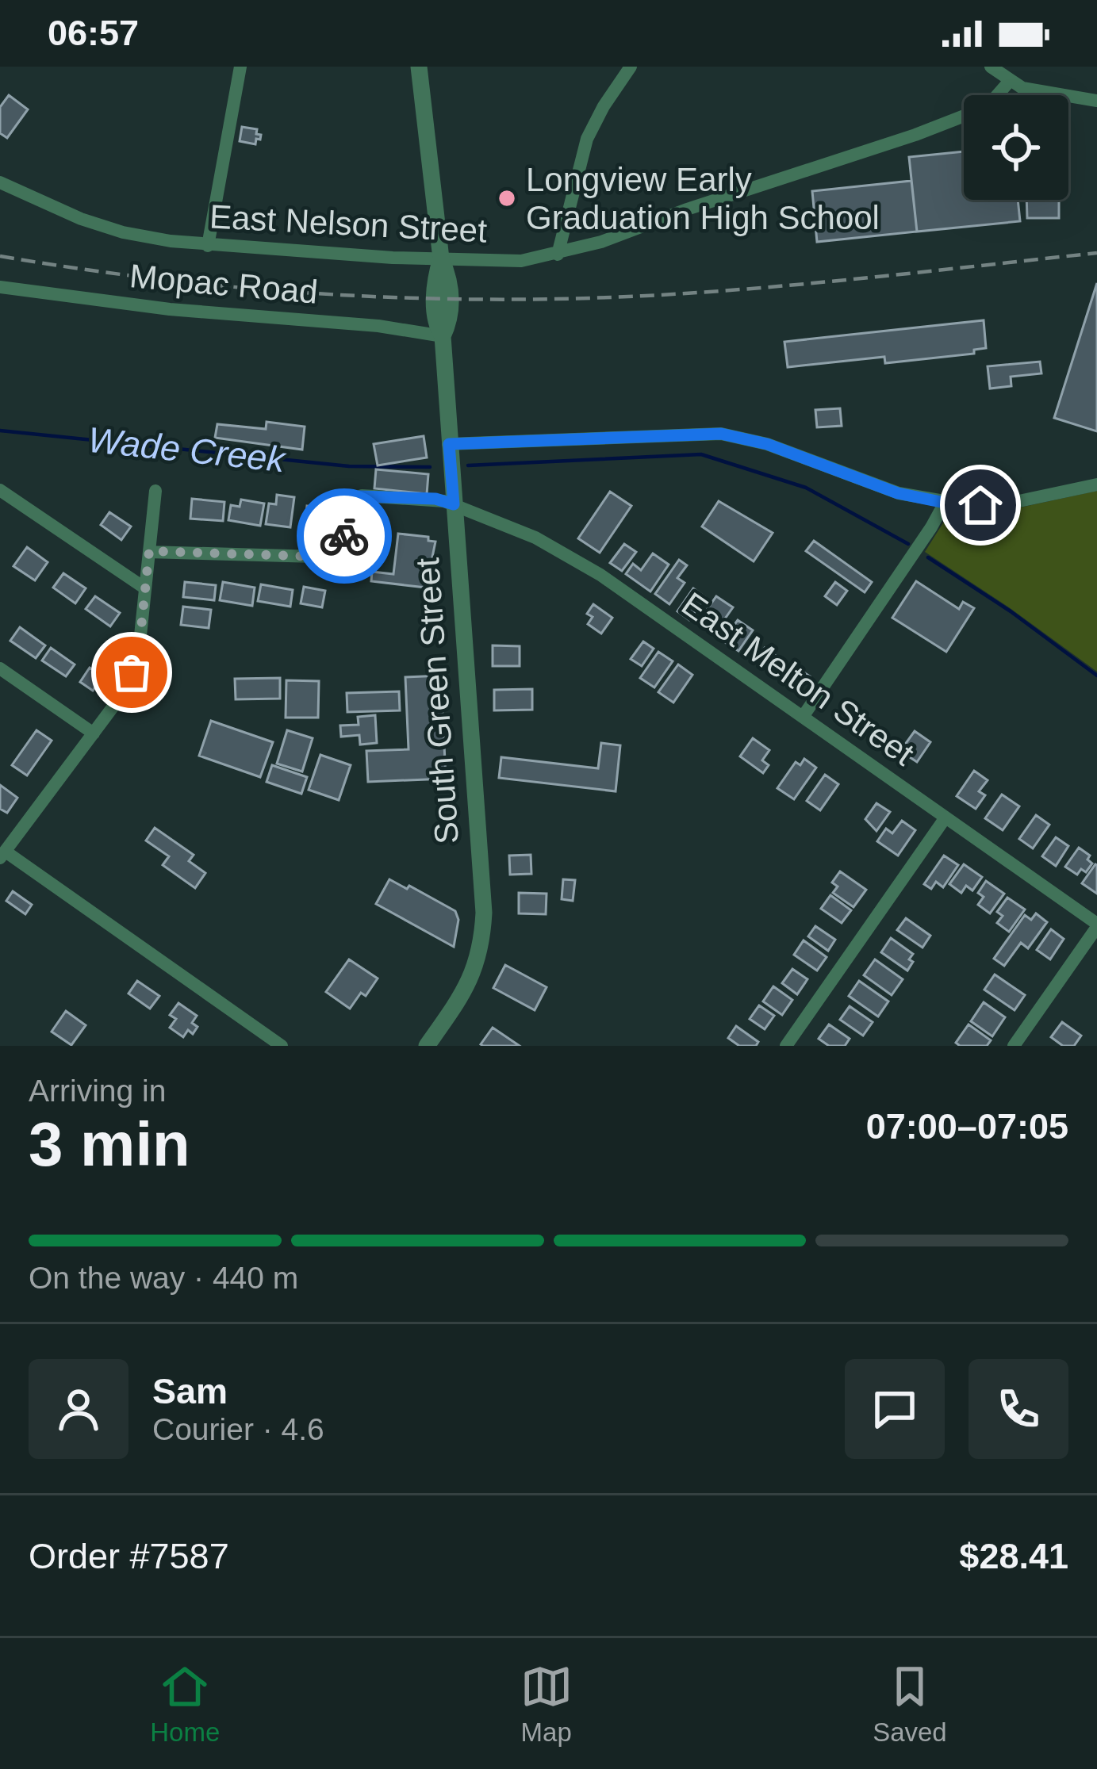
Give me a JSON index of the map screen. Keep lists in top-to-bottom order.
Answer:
{
  "streets": {
    "street": [
      "East Nelson Street",
      "Mopac Road",
      "East Melton Street",
      "South Green Street"
    ]
  },
  "crossings": [
    ["East Nelson Street", "South Green Street"],
    ["Mopac Road", "South Green Street"],
    ["East Melton Street", "South Green Street"]
  ],
  "water": ["Wade Creek"],
  "places": ["Longview Early Graduation High School"],
  "page": {
    "status": "06:57",
    "heading": ["3 min", "Arriving in", "07:00–07:05"],
    "panel": [
      "Sam",
      "Courier · 4.6",
      "Order #7587",
      "$28.41"
    ],
    "bar": "On the way · 440 m",
    "tabs": ["Home", "Map", "Saved"]
  }
}
